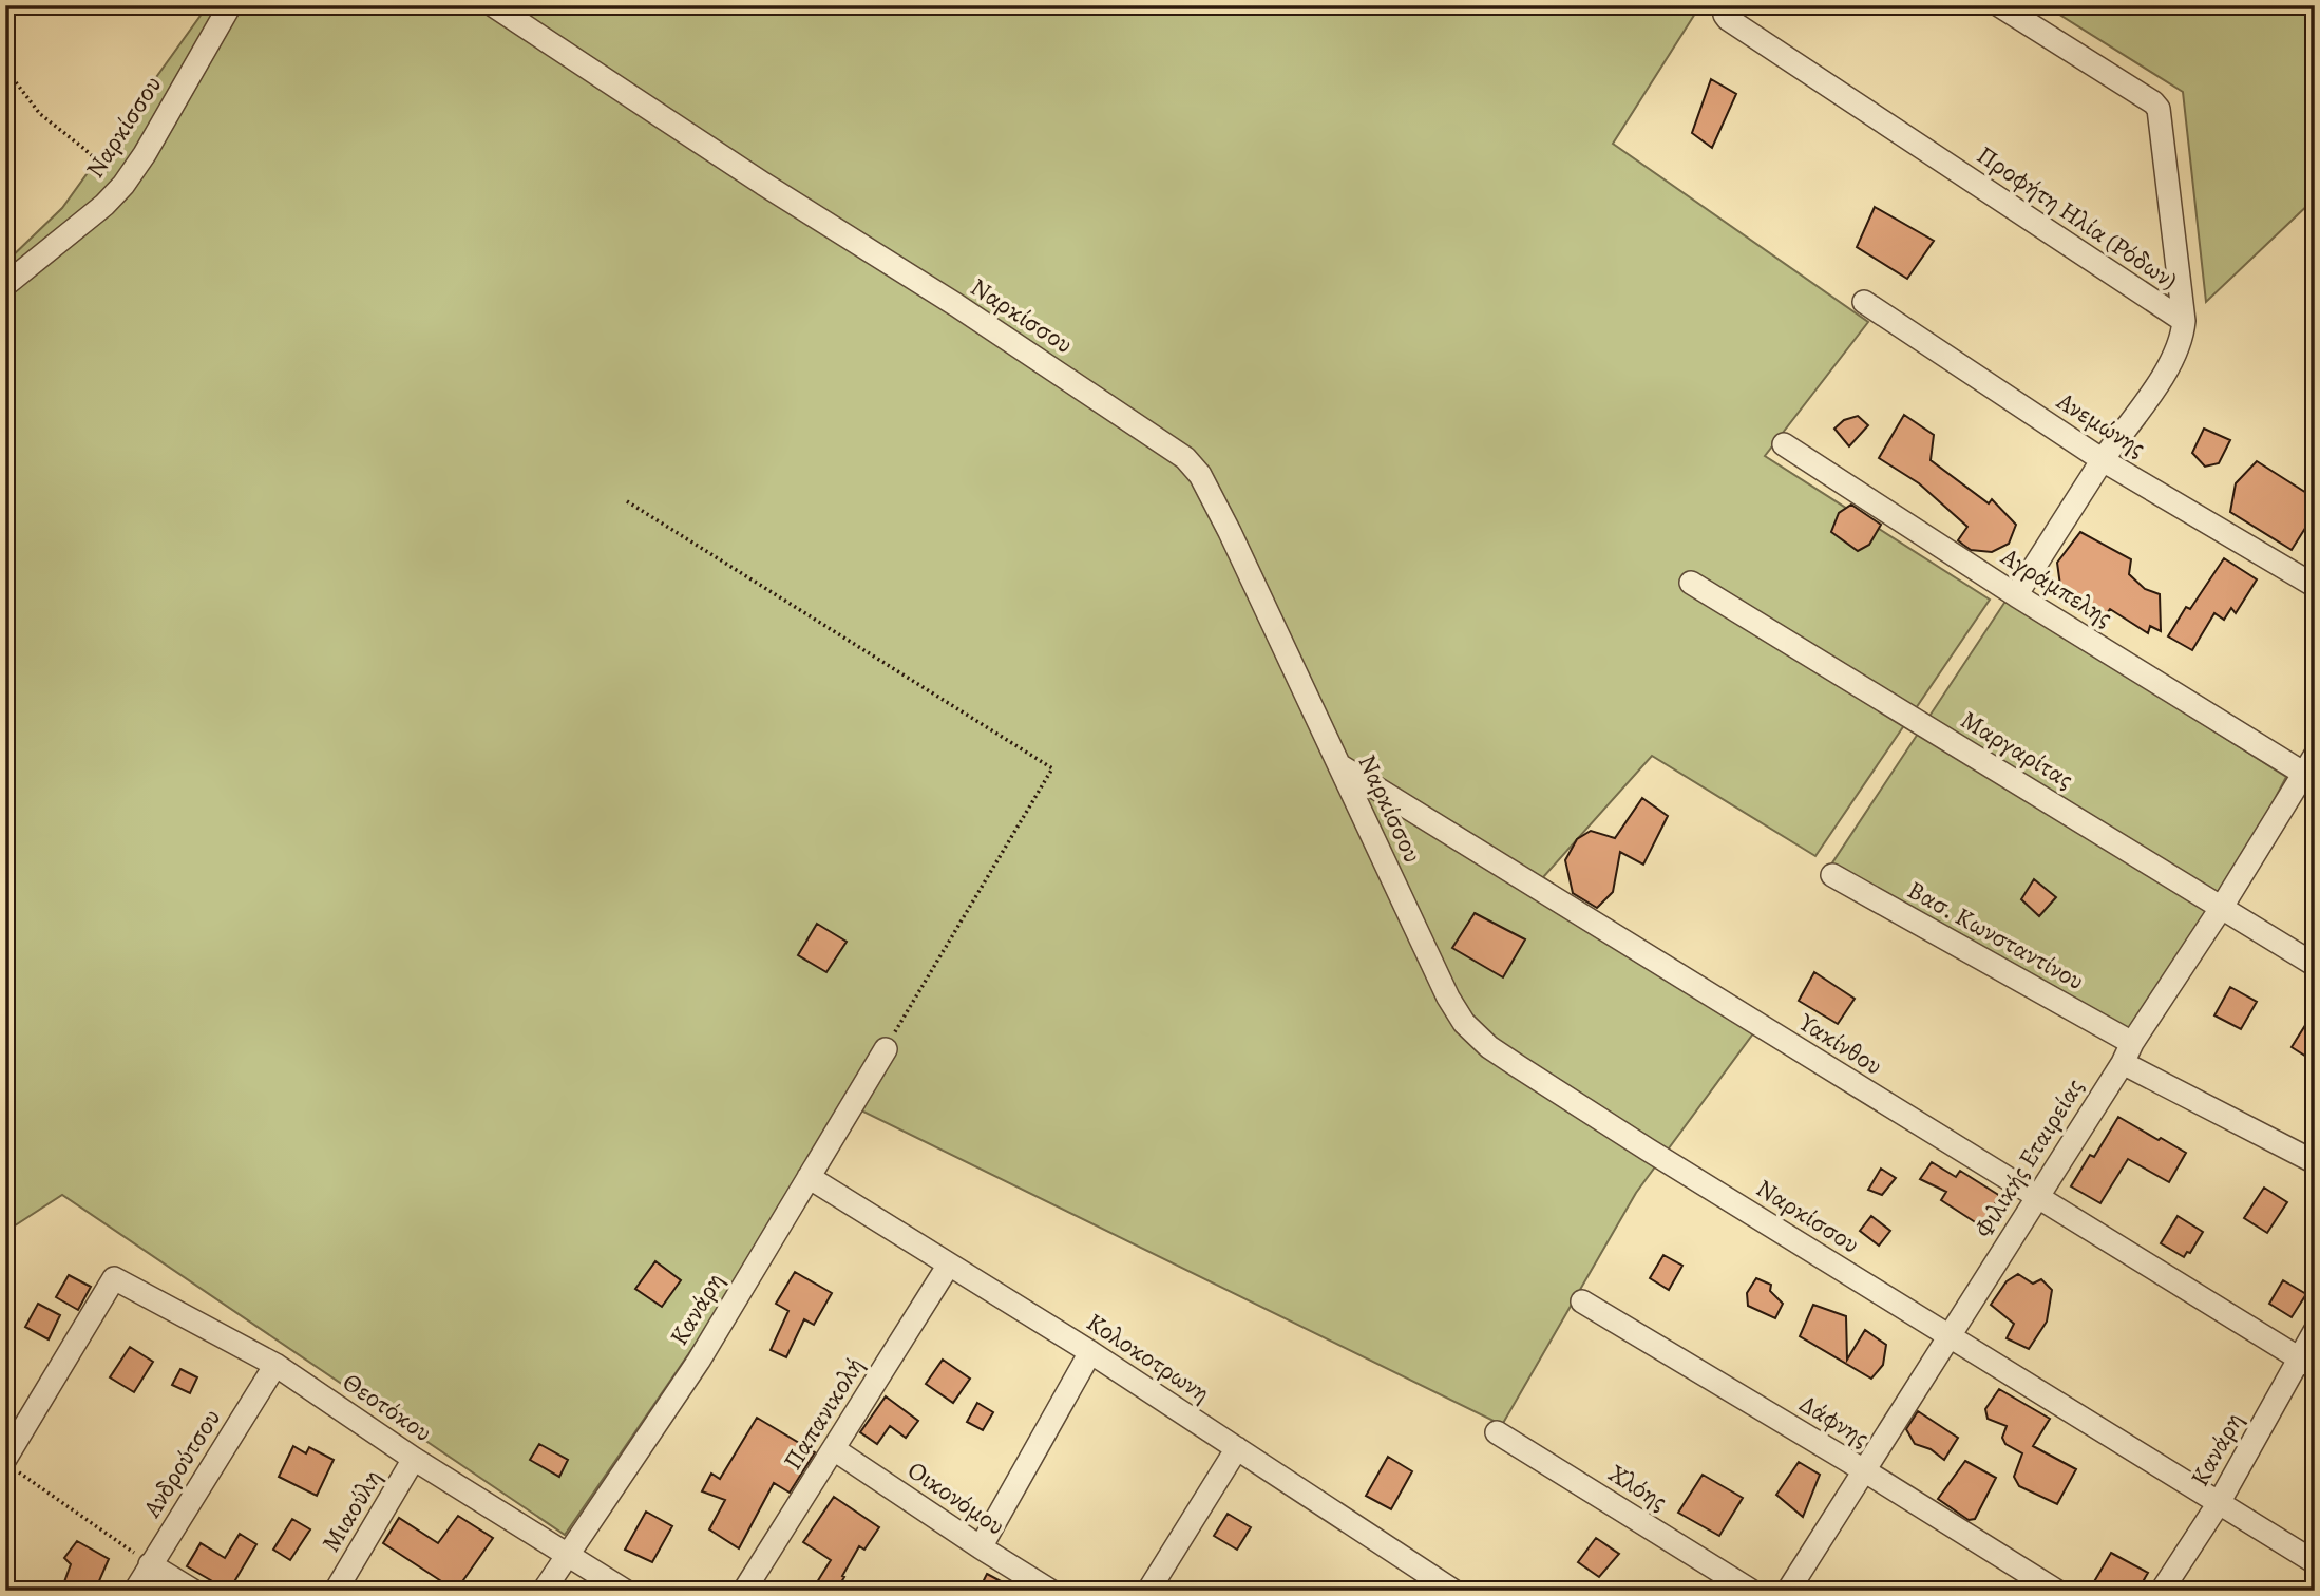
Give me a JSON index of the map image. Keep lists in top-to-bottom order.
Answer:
{
  "streets": {
    "street": [
      "Ναρκίσσου",
      "Προφήτη Ηλία (Ρόδων)",
      "Ανεμώνης",
      "Αγράμπελης",
      "Μαργαρίτας",
      "Βασ. Κωνσταντίνου",
      "Υακίνθου",
      "Φιλικής Εταιρείας",
      "Κανάρη",
      "Κολοκοτρωνη",
      "Θεοτόκου",
      "Παπανικολή",
      "Δάφνης",
      "Ανδρούτσου",
      "Χλόης",
      "Οικονόμου",
      "Μιαούλη"
    ]
  },
  "crossings": [
    ["Ναρκίσσου", "Υακίνθου"],
    ["Ναρκίσσου", "Φιλικής Εταιρείας"],
    ["Ναρκίσσου", "Κανάρη"],
    ["Αγράμπελης", "Φιλικής Εταιρείας"],
    ["Μαργαρίτας", "Φιλικής Εταιρείας"],
    ["Βασ. Κωνσταντίνου", "Φιλικής Εταιρείας"],
    ["Υακίνθου", "Φιλικής Εταιρείας"],
    ["Υακίνθου", "Κανάρη"],
    ["Φιλικής Εταιρείας", "Δάφνης"],
    ["Κανάρη", "Κολοκοτρωνη"],
    ["Κανάρη", "Θεοτόκου"],
    ["Κολοκοτρωνη", "Παπανικολή"],
    ["Θεοτόκου", "Ανδρούτσου"],
    ["Θεοτόκου", "Μιαούλη"],
    ["Παπανικολή", "Οικονόμου"]
  ]
}
